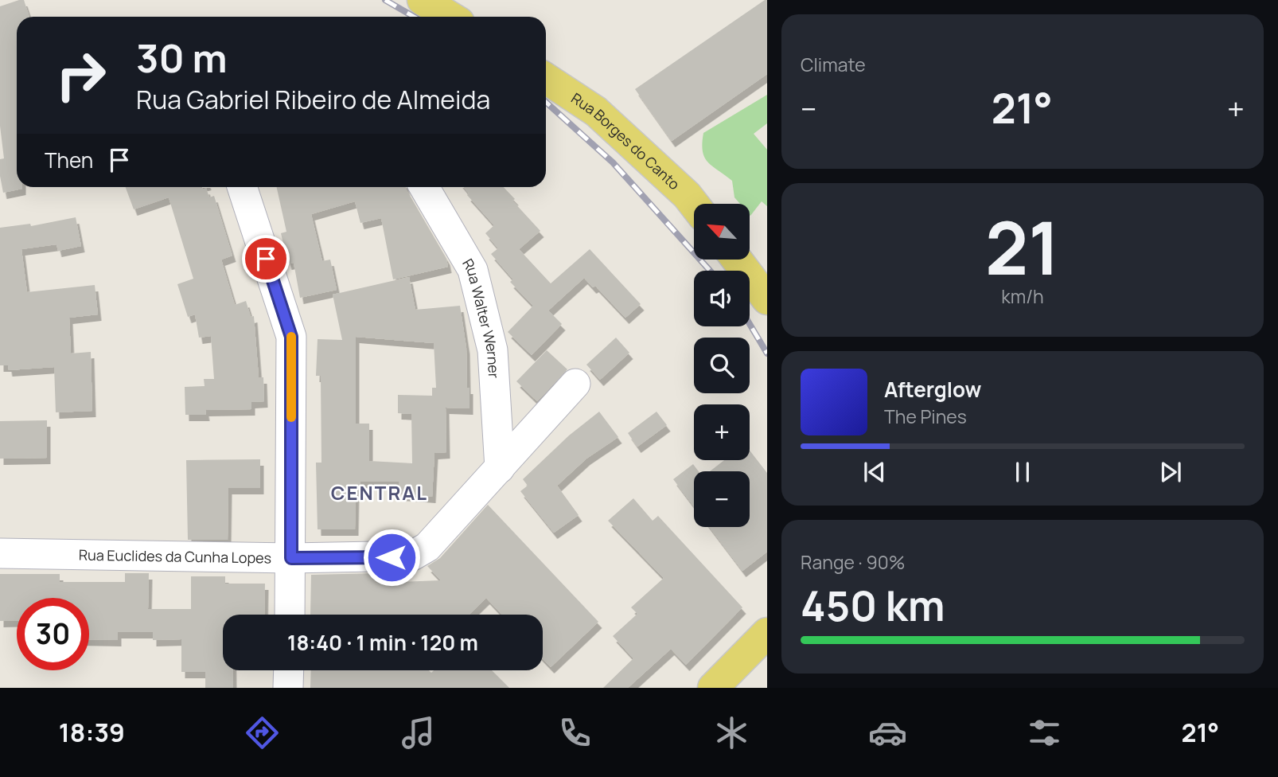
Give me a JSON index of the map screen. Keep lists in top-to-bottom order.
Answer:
{
  "streets": {
    "main road": ["Rua Borges do Canto"],
    "street": ["Rua Walter Werner", "Rua Euclides da Cunha Lopes"]
  },
  "crossings": [
    ["Rua Walter Werner", "Rua Euclides da Cunha Lopes"]
  ],
  "districts": ["CENTRAL"],
  "north": "top left",
  "page": {
    "tile": [
      "Climate",
      ["21", "km/h"],
      ["Range · 90%", "450 km"]
    ],
    "turn": ["30 m", "Rua Gabriel Ribeiro de Almeida"],
    "heat": ["−", "21°", "+"],
    "then": "Then",
    "map_buttons": ["+", "−"],
    "song": ["Afterglow", "The Pines"],
    "limit": "30",
    "trip": "18:40 · 1 min · 120 m",
    "tabs": ["18:39", "21°"]
  }
}
